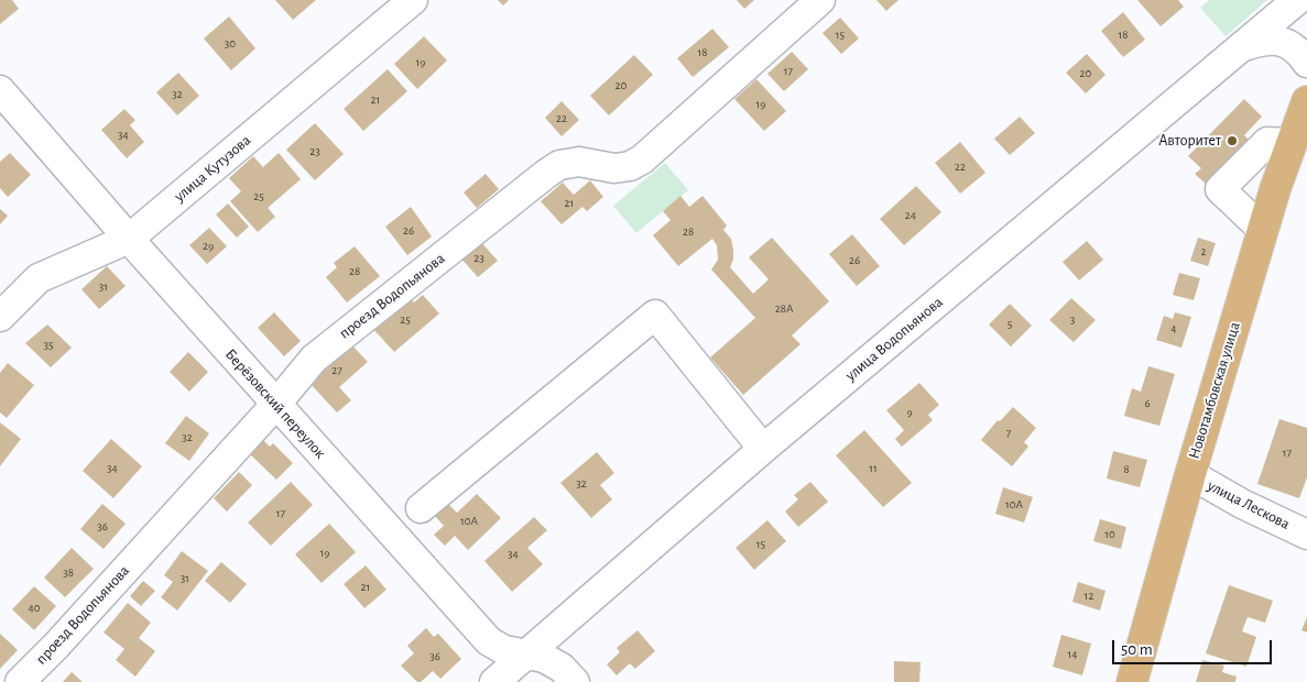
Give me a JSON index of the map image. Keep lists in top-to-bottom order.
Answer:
{
  "streets": {
    "main road": ["Новотамбовская улица"],
    "street": [
      "улица Кутузова",
      "проезд Водопьянова",
      "улица Водопьянова",
      "Берёзовский переулок",
      "улица Лескова"
    ]
  },
  "crossings": [
    ["улица Кутузова", "Берёзовский переулок"],
    ["проезд Водопьянова", "Берёзовский переулок"],
    ["улица Водопьянова", "Берёзовский переулок"],
    ["Новотамбовская улица", "улица Лескова"]
  ],
  "places": ["Авторитет"],
  "house_numbers": [
    "15",
    "18",
    "30",
    "18",
    "19",
    "17",
    "20",
    "20",
    "32",
    "21",
    "19",
    "22",
    "34",
    "23",
    "22",
    "25",
    "21",
    "24",
    "26",
    "28",
    "29",
    "2",
    "23",
    "26",
    "28",
    "31",
    "28А",
    "25",
    "3",
    "5",
    "4",
    "35",
    "27",
    "6",
    "9",
    "7",
    "32",
    "17",
    "34",
    "11",
    "8",
    "32",
    "10А",
    "17",
    "10А",
    "36",
    "10",
    "15",
    "19",
    "34",
    "38",
    "31",
    "21",
    "12",
    "40",
    "14",
    "36"
  ],
  "scale_bar": "50 m"
}
